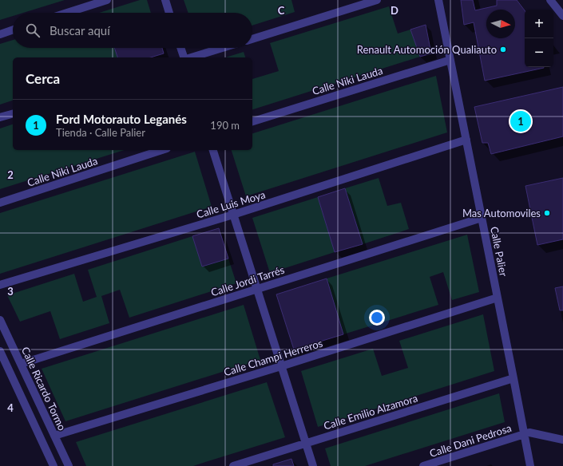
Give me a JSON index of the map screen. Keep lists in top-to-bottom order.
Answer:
{
  "streets": {
    "street": [
      "Calle Niki Lauda",
      "Calle Luis Moya",
      "Calle Palier",
      "Calle Jordi Tarrés",
      "Calle Champi Herreros",
      "Calle Ricardo Tormo",
      "Calle Emilio Alzamora",
      "Calle Dani Pedrosa"
    ]
  },
  "crossings": [
    ["Calle Niki Lauda", "Calle Palier"],
    ["Calle Luis Moya", "Calle Palier"],
    ["Calle Palier", "Calle Jordi Tarrés"],
    ["Calle Palier", "Calle Champi Herreros"],
    ["Calle Palier", "Calle Emilio Alzamora"],
    ["Calle Palier", "Calle Dani Pedrosa"],
    ["Calle Jordi Tarrés", "Calle Ricardo Tormo"],
    ["Calle Champi Herreros", "Calle Ricardo Tormo"]
  ],
  "places": ["Renault Automoción Qualiauto", "Mas Automoviles"],
  "north": "right",
  "page": {
    "map_buttons": ["+", "−"],
    "search": "Buscar aquí",
    "heading": "Cerca",
    "list": [
      {
        "mark": "1",
        "name": "Ford Motorauto Leganés",
        "note": "Tienda · Calle Palier",
        "value": "190 m"
      }
    ],
    "pins": "1"
  },
  "grid": {
    "columns": ["C", "D"],
    "rows": ["2", "3", "4"]
  }
}
